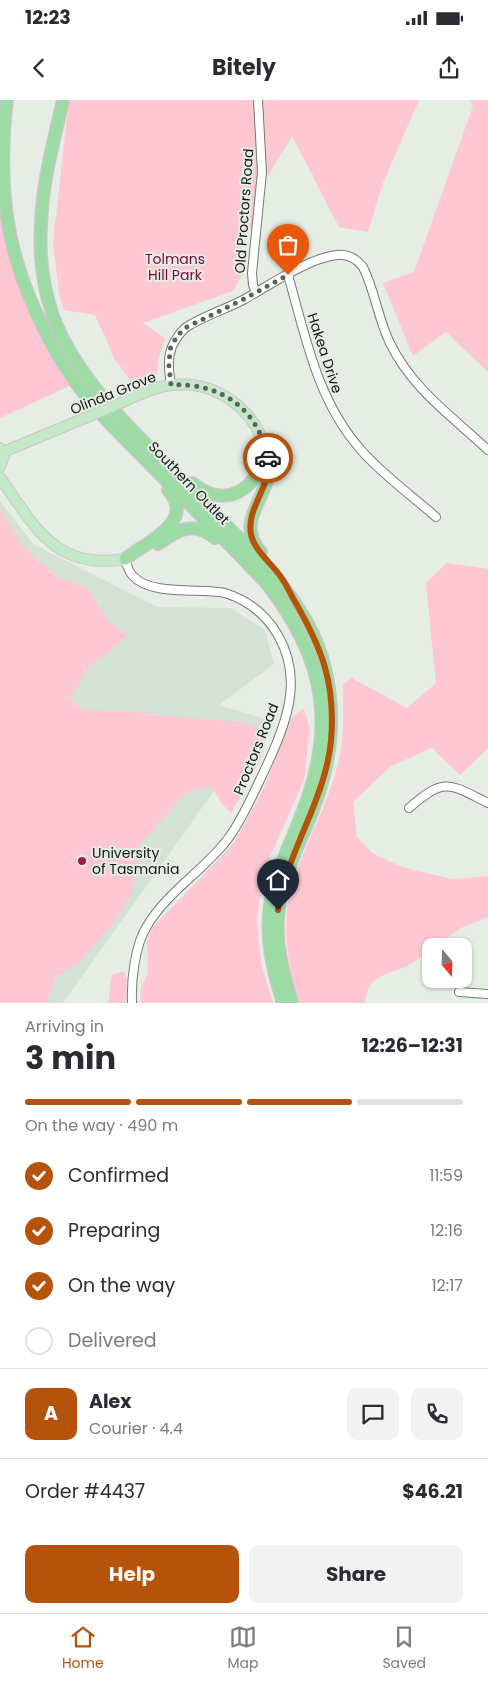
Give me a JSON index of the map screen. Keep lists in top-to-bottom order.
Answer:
{
  "streets": {
    "highway": ["Southern Outlet"],
    "main road": ["Olinda Grove"],
    "street": ["Old Proctors Road", "Hakea Drive", "Proctors Road"]
  },
  "parks": ["Tolmans Hill Park"],
  "places": ["University of Tasmania"],
  "north": "bottom",
  "page": {
    "status": "12:23",
    "header": "Bitely",
    "heading": ["3 min", "Arriving in", "12:26–12:31"],
    "panel": [
      "Alex",
      "Courier · 4.4",
      "Order #4437",
      "$46.21"
    ],
    "bar": "On the way · 490 m",
    "list": [
      ["Confirmed", "11:59"],
      ["Preparing", "12:16"],
      ["On the way", "12:17"],
      "Delivered"
    ],
    "round": "A",
    "buttons": ["Help", "Share"],
    "tabs": ["Home", "Map", "Saved"]
  }
}
